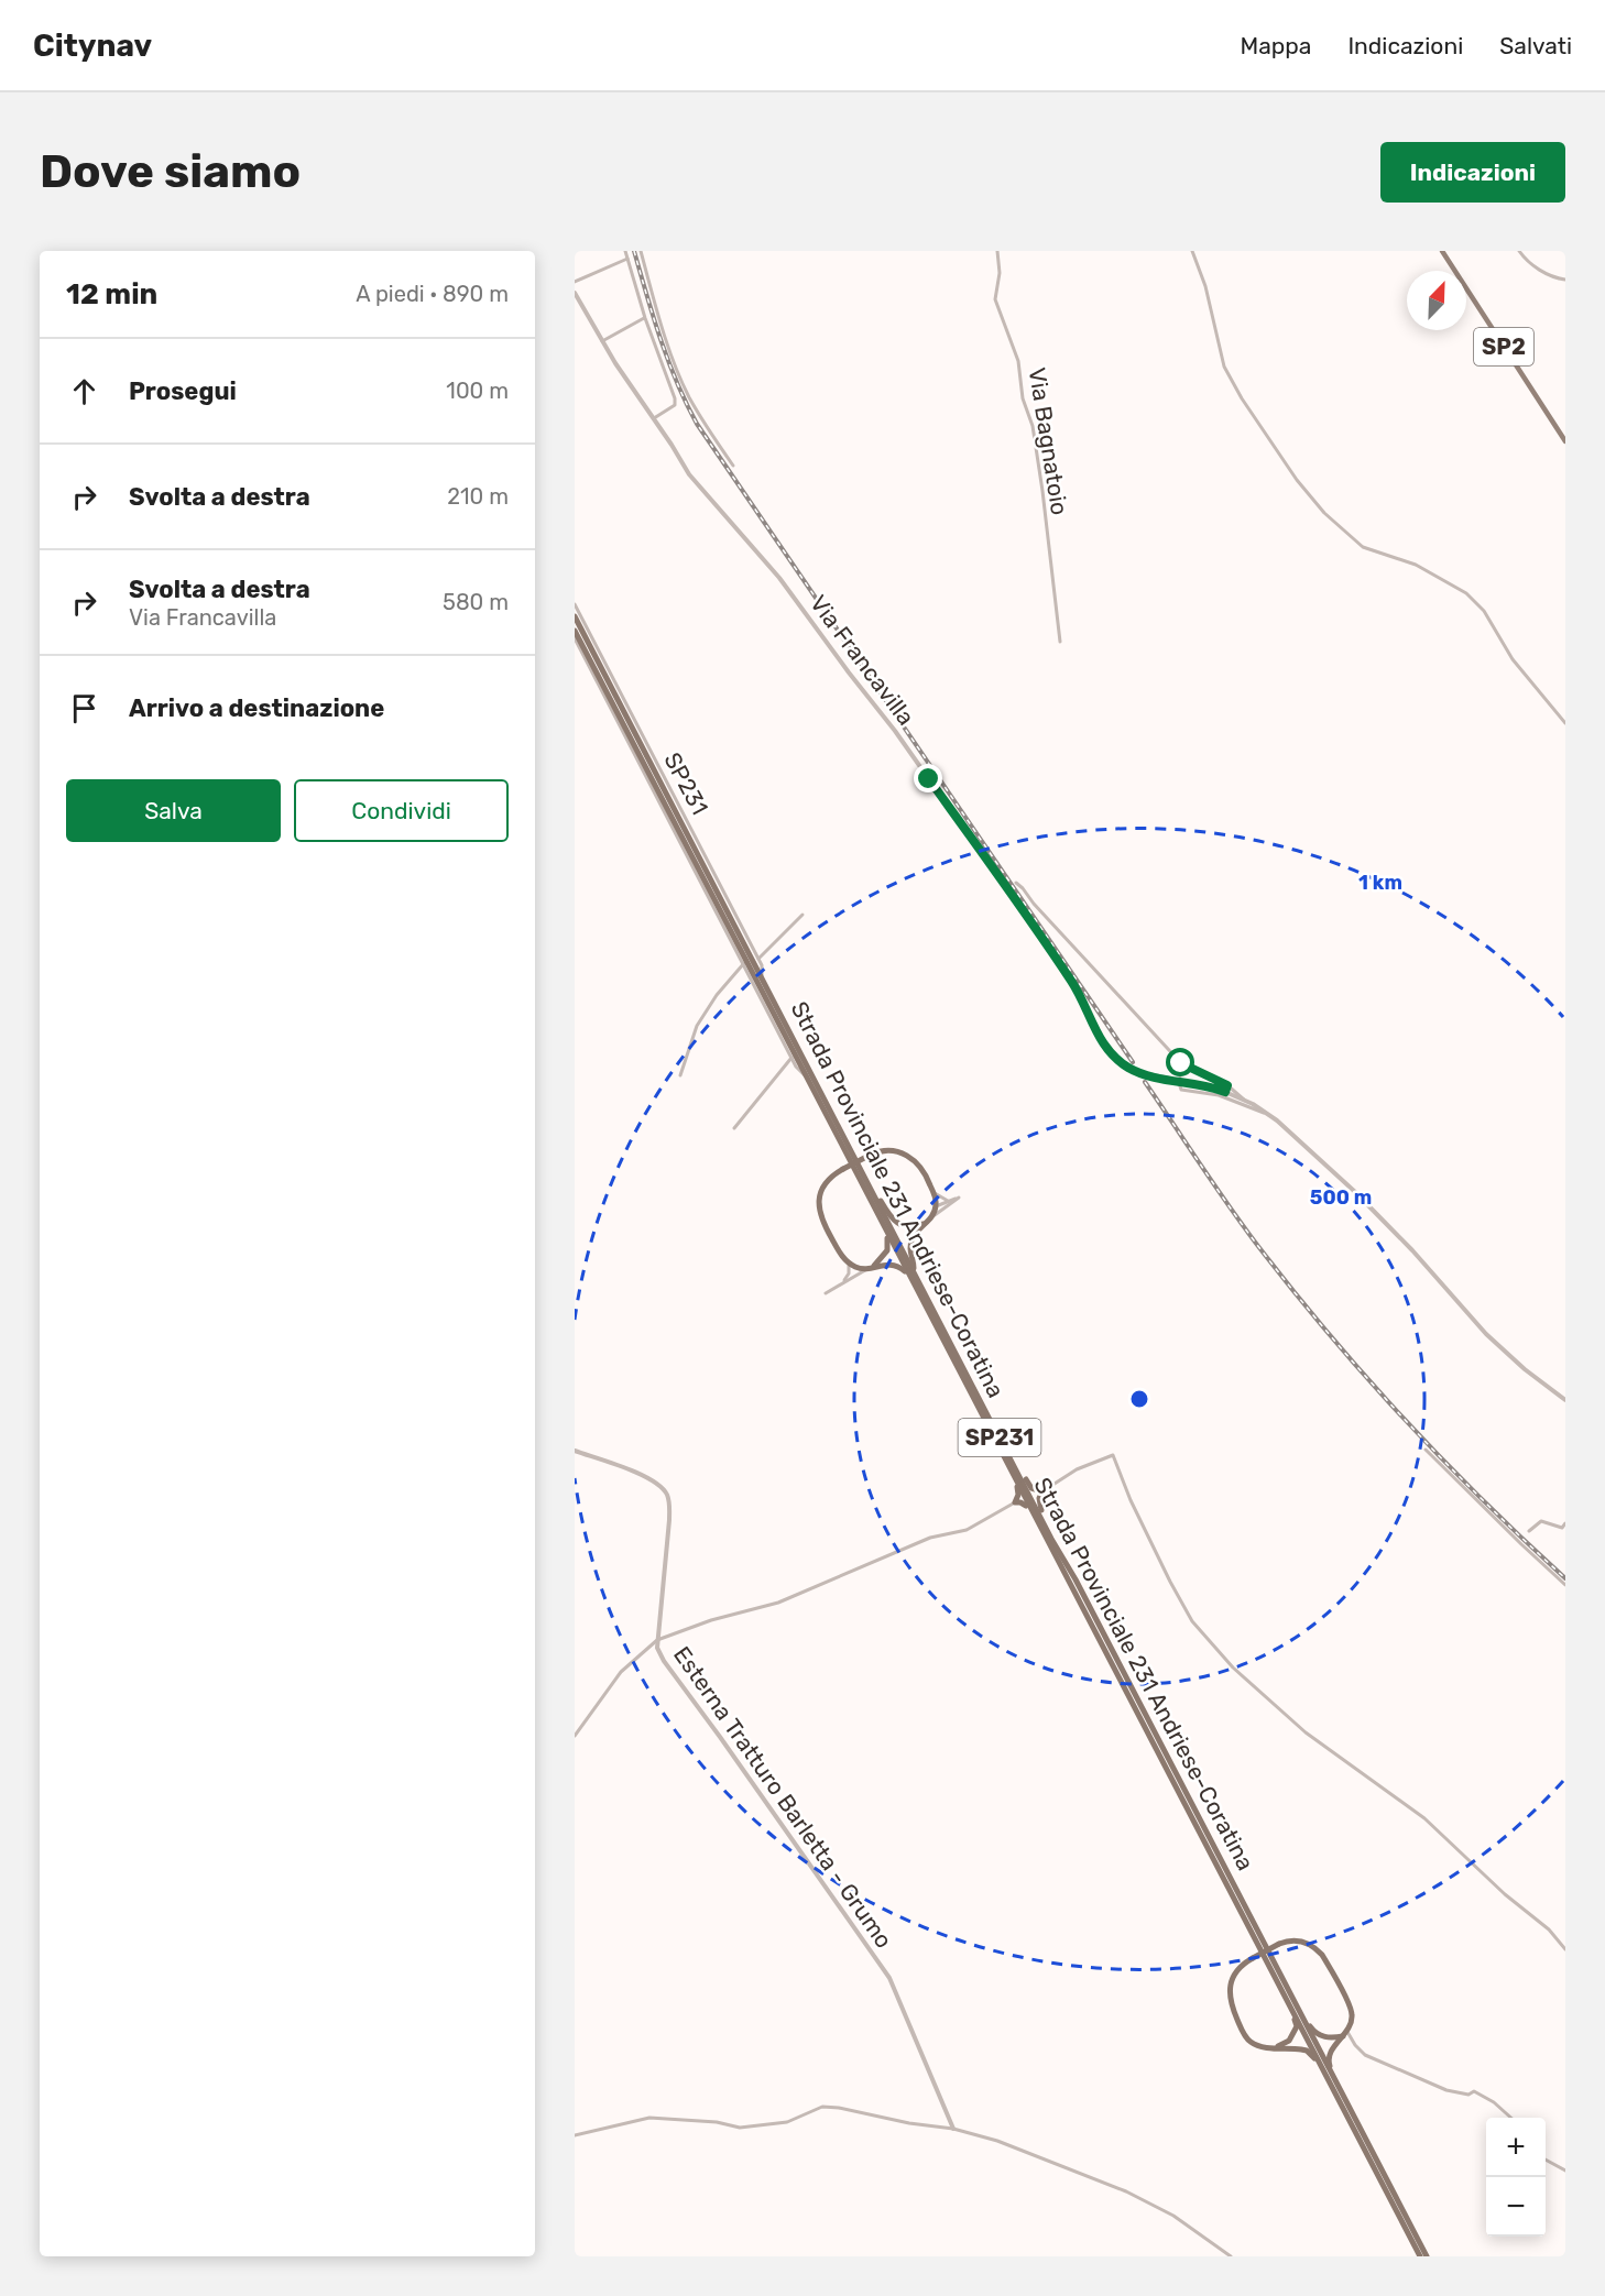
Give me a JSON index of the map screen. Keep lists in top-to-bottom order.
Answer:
{
  "streets": {
    "highway": ["SP231", "Strada Provinciale 231 Andriese-Coratina"],
    "main road": ["SP2"],
    "street": ["Via Bagnatoio", "Via Francavilla", "Esterna Tratturo Barletta - Grumo"]
  },
  "crossings": [
    ["SP231", "Strada Provinciale 231 Andriese-Coratina"]
  ],
  "north": "top right",
  "page": {
    "header": "Citynav",
    "nav": ["Mappa", "Indicazioni", "Salvati"],
    "buttons": [
      "Indicazioni",
      ["Salva", "Condividi"]
    ],
    "title": "Dove siamo",
    "heading": ["12 min", "A piedi · 890 m"],
    "list": [
      ["Prosegui", "100 m"],
      ["Svolta a destra", "210 m"],
      ["Svolta a destra", "Via Francavilla", "580 m"],
      "Arrivo a destinazione"
    ],
    "map_buttons": ["+", "−"]
  },
  "rings": ["1 km", "500 m"]
}
